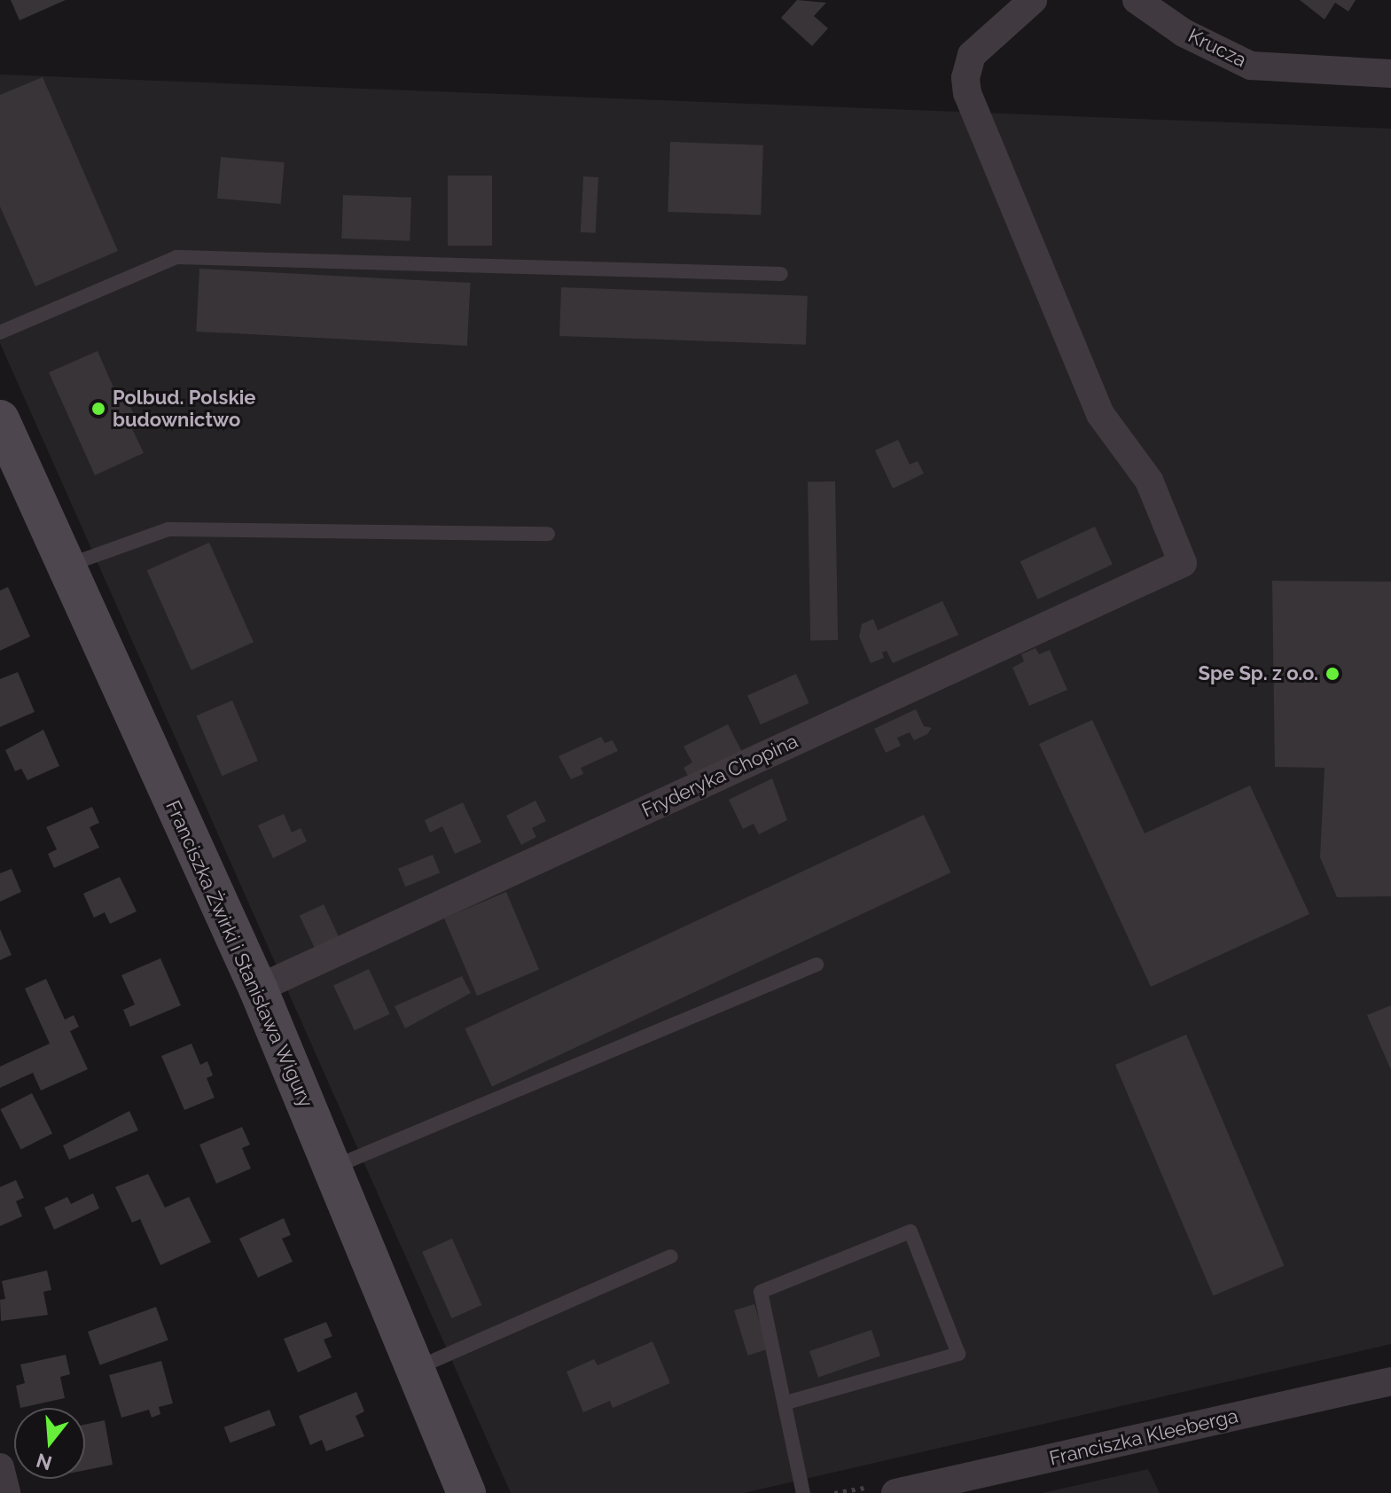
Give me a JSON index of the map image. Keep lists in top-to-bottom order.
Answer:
{
  "streets": {
    "street": [
      "Krucza",
      "Fryderyka Chopina",
      "Franciszka Żwirki i Stanisława Wigury",
      "Franciszka Kleeberga"
    ]
  },
  "crossings": [
    ["Fryderyka Chopina", "Franciszka Żwirki i Stanisława Wigury"]
  ],
  "places": ["Polbud. Polskie budownictwo", "Spe Sp. z o.o."],
  "north": "bottom"
}
